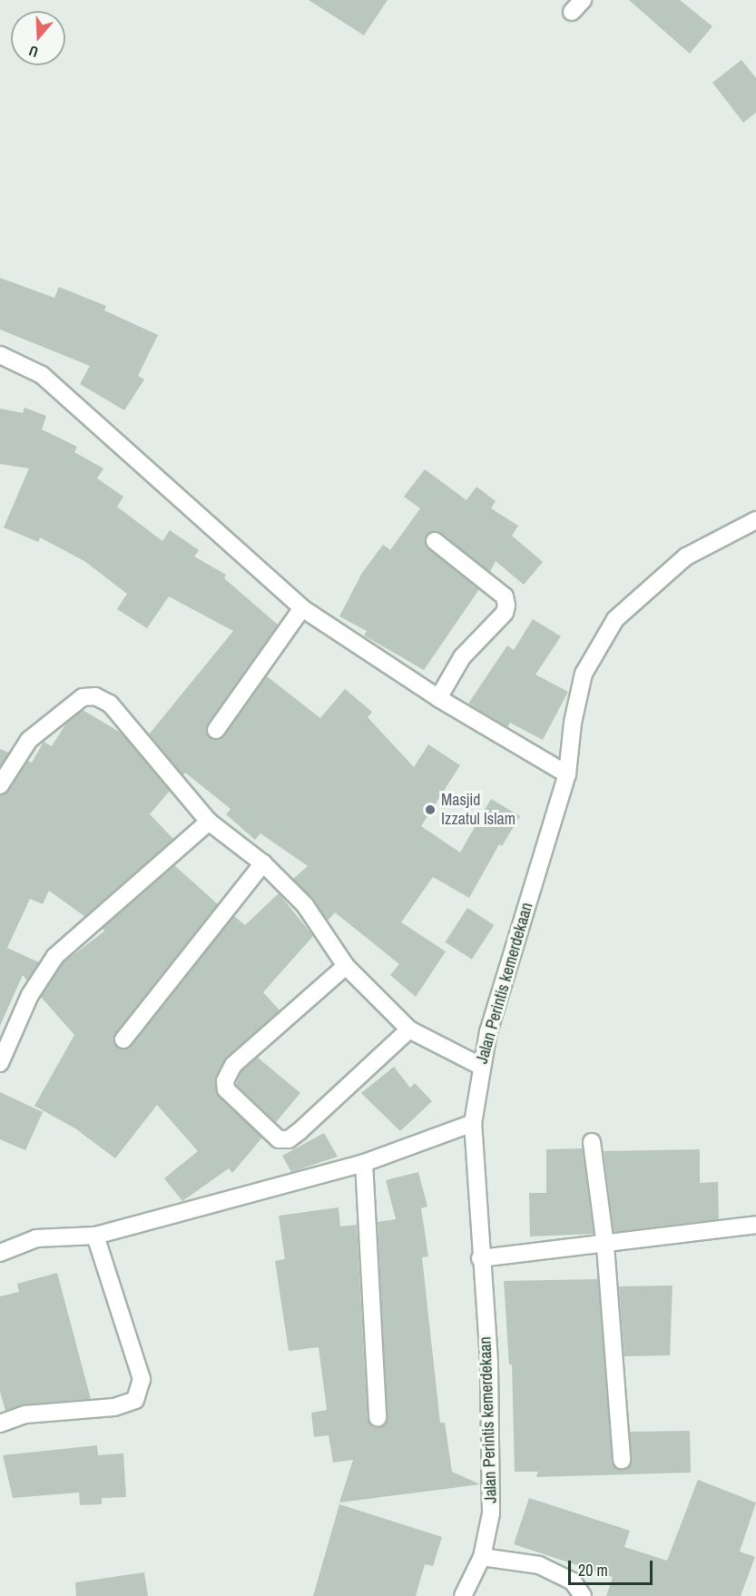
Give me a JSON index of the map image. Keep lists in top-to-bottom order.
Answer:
{
  "streets": {
    "street": ["Jalan Perintis kemerdekaan"]
  },
  "places": ["Masjid Izzatul Islam"],
  "scale_bar": "20 m",
  "north": "bottom"
}
